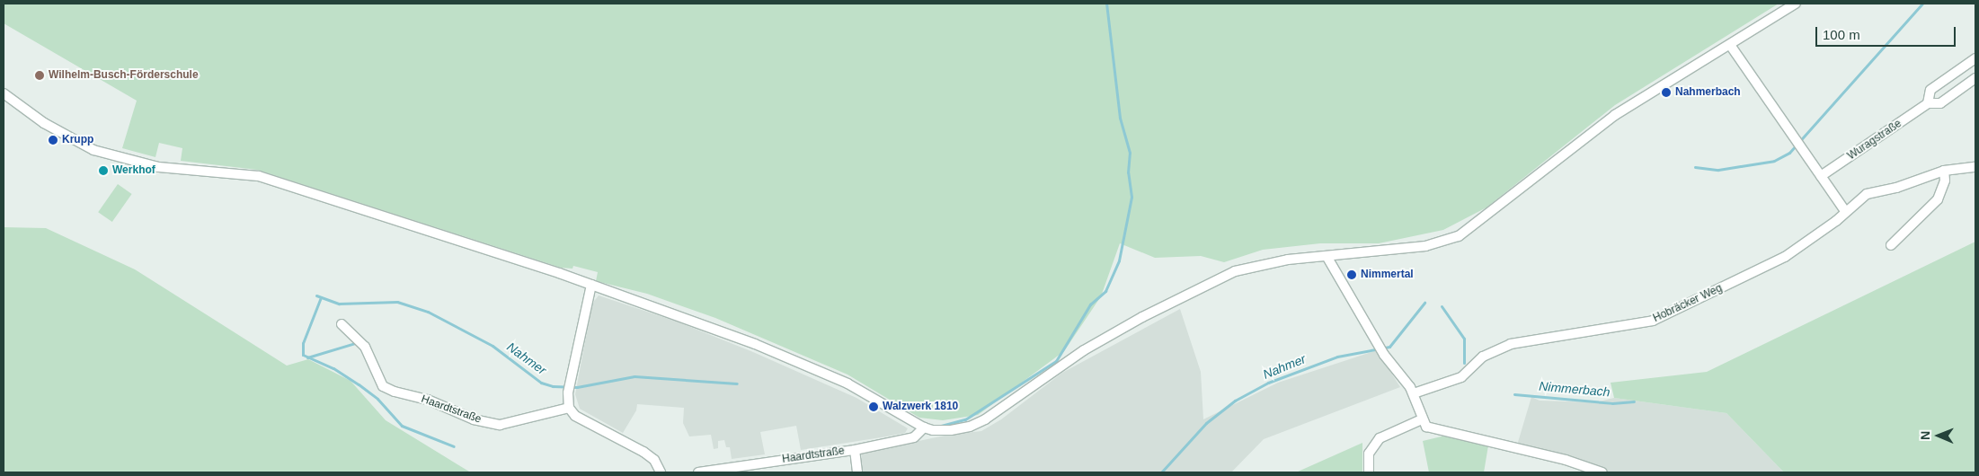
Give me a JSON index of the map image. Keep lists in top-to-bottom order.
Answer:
{
  "streets": {
    "street": ["Wuragstraße", "Hobräcker Weg", "Haardtstraße"]
  },
  "water": ["Nahmer", "Nimmerbach"],
  "places": [
    "Wilhelm-Busch-Förderschule",
    "Nahmerbach",
    "Krupp",
    "Werkhof",
    "Nimmertal",
    "Walzwerk 1810"
  ],
  "scale_bar": "100 m",
  "north": "left"
}
